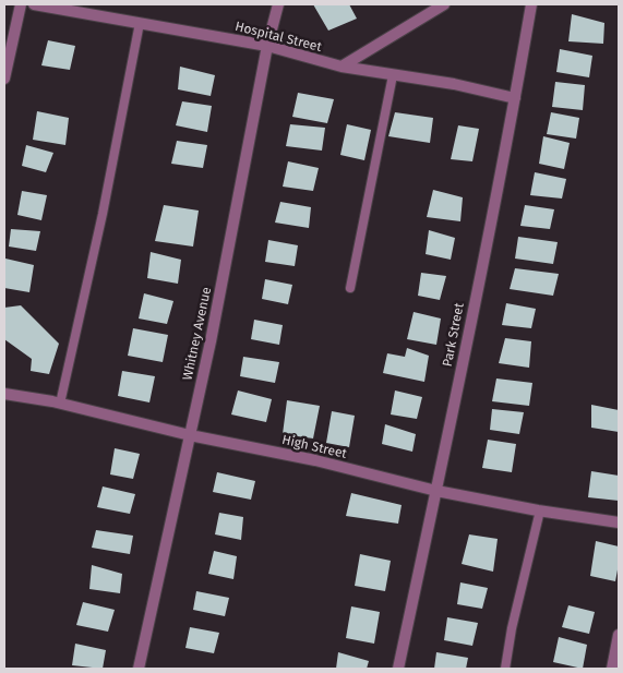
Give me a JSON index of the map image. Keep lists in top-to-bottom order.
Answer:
{
  "streets": {
    "street": [
      "Hospital Street",
      "Whitney Avenue",
      "Park Street",
      "High Street"
    ]
  },
  "crossings": [
    ["Hospital Street", "Whitney Avenue"],
    ["Hospital Street", "Park Street"],
    ["Whitney Avenue", "High Street"],
    ["Park Street", "High Street"]
  ]
}
